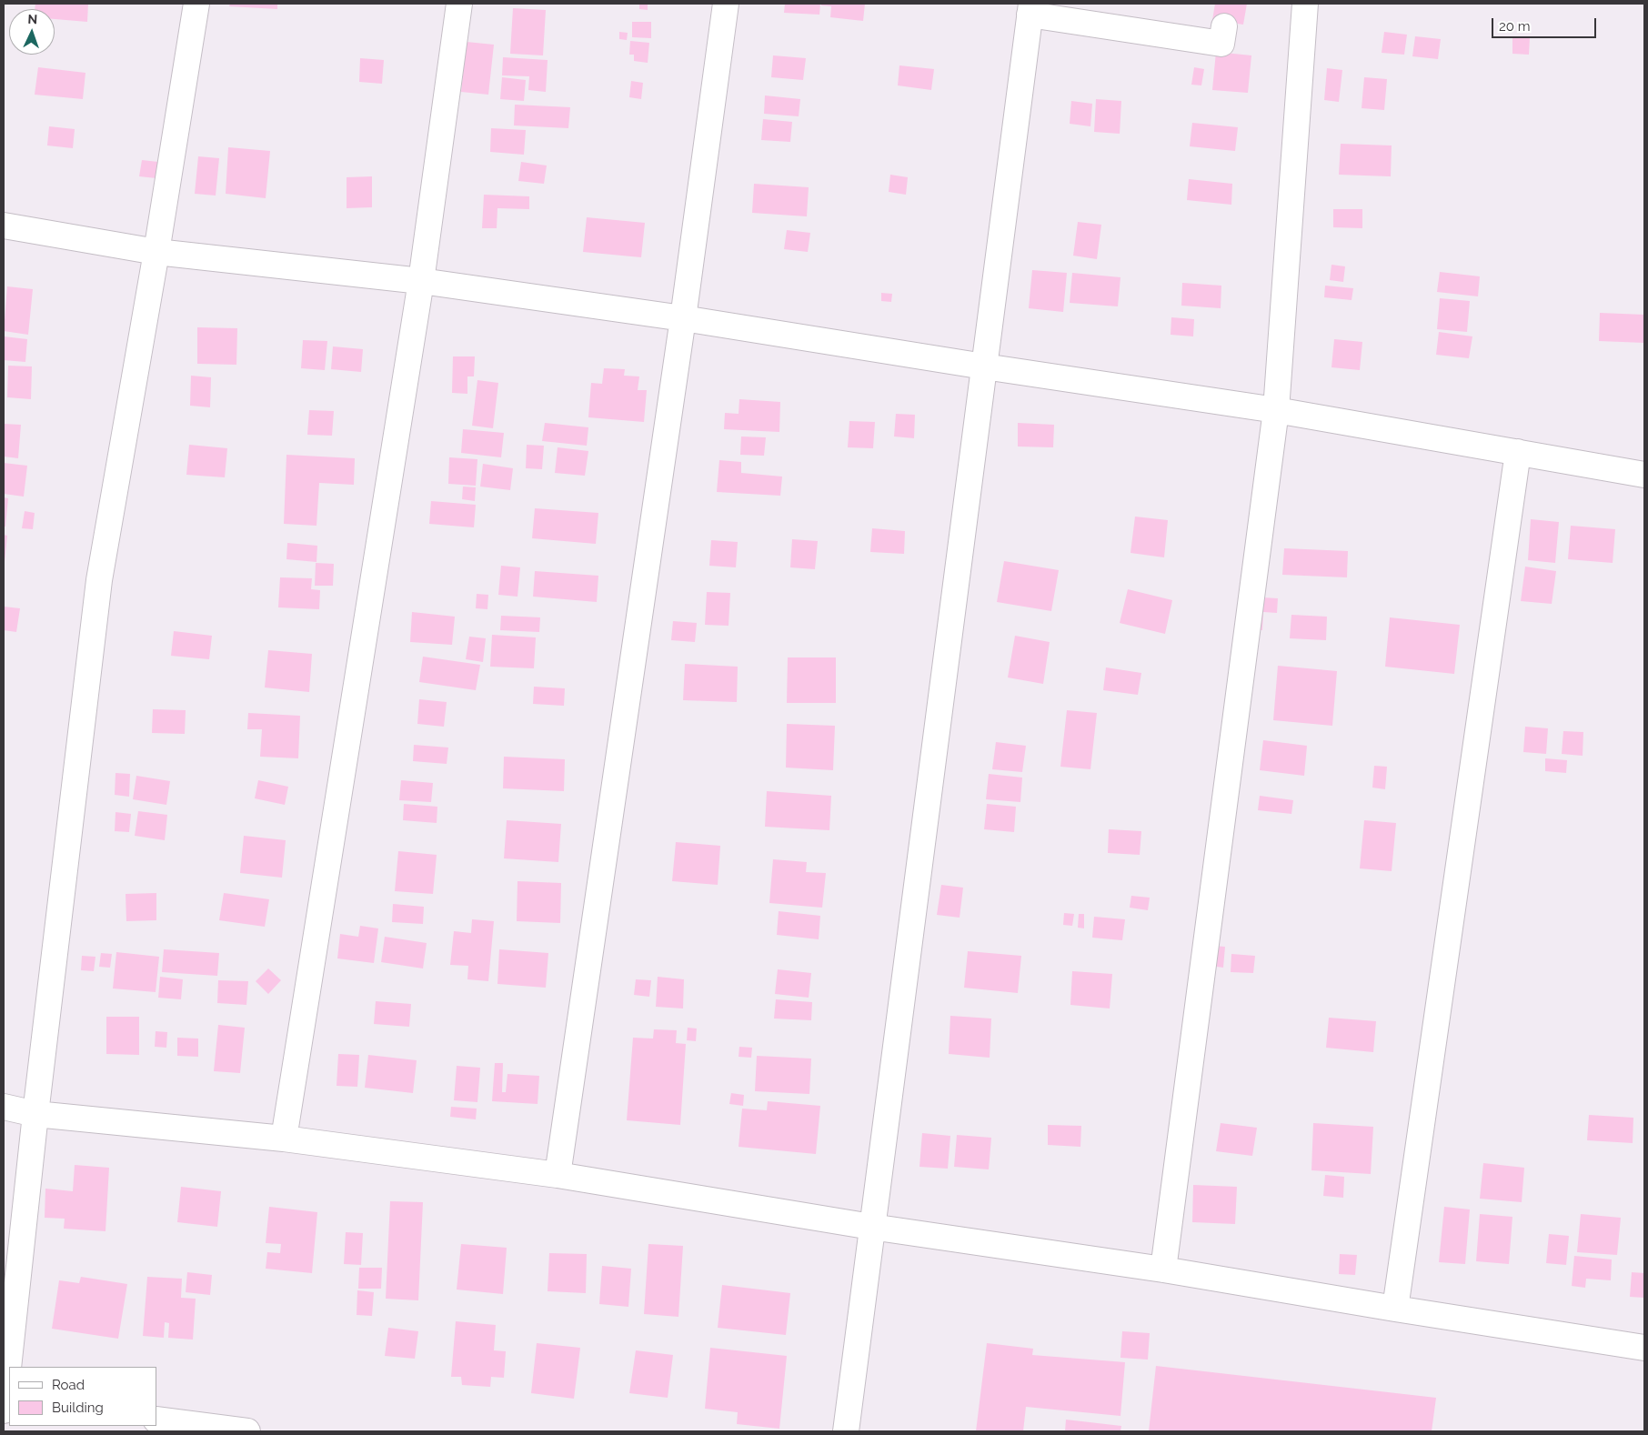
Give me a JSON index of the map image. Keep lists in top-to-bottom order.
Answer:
{
  "legend": ["Road", "Building"],
  "scale_bar": "20 m",
  "north": "top"
}
